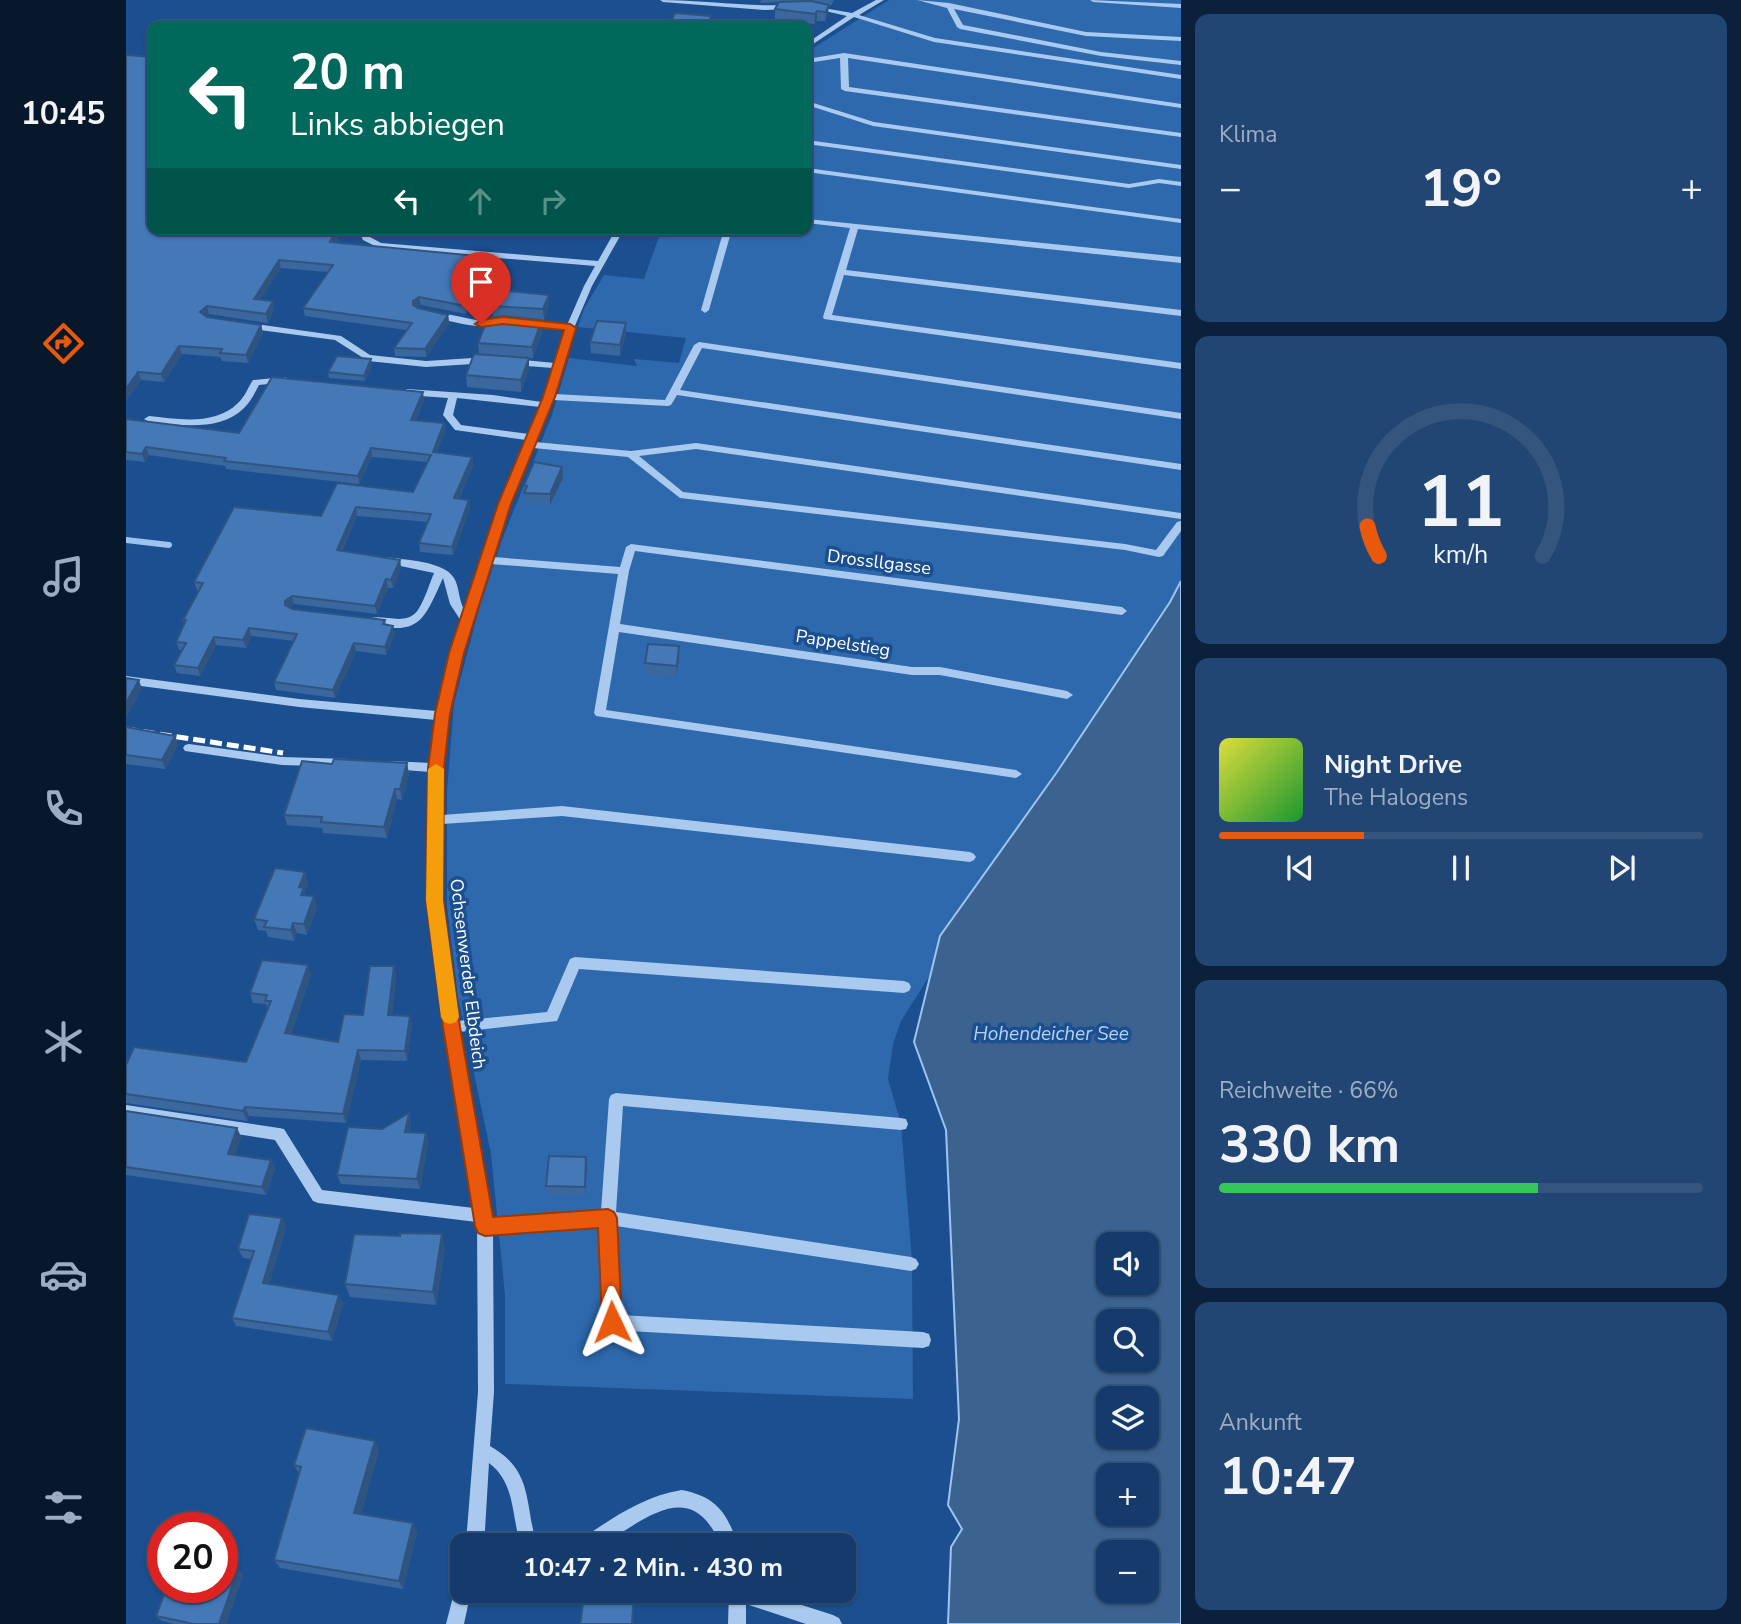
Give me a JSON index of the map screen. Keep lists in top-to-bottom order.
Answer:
{
  "streets": {
    "street": ["Drossllgasse", "Pappelstieg", "Ochsenwerder Elbdeich"]
  },
  "water": ["Hohendeicher See"],
  "page": {
    "tabs": "10:45",
    "tile": [
      "Klima",
      ["Reichweite · 66%", "330 km"],
      ["Ankunft", "10:47"]
    ],
    "turn": ["20 m", "Links abbiegen"],
    "heat": ["−", "19°", "+"],
    "song": ["Night Drive", "The Halogens"],
    "map_buttons": ["+", "−"],
    "limit": "20",
    "trip": "10:47 · 2 Min. · 430 m",
    "gauge": ["11", "km/h"]
  }
}
